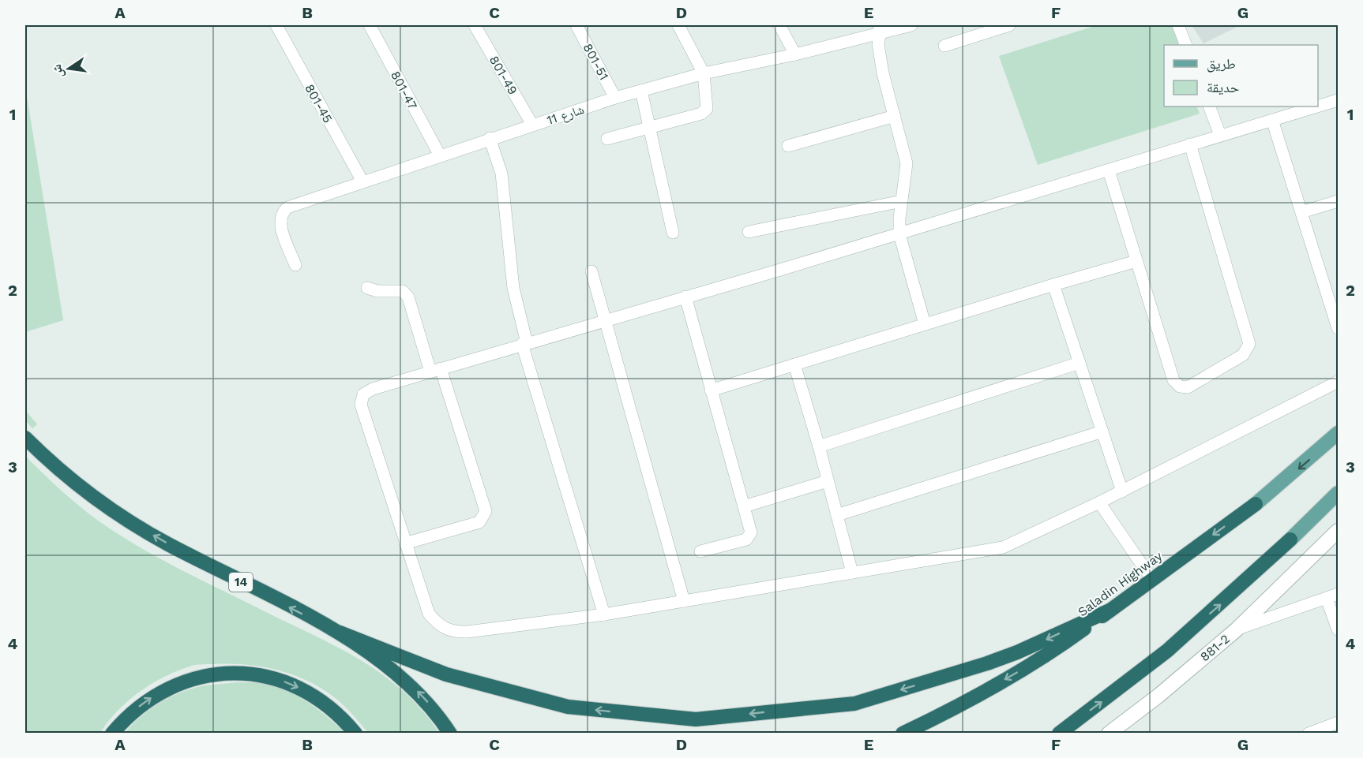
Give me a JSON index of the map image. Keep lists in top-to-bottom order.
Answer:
{
  "streets": {
    "highway": ["14", "Saladin Highway"],
    "street": [
      "801-51",
      "801-49",
      "801-47",
      "801-45",
      "شارع 11",
      "881-2"
    ]
  },
  "crossings": [
    ["801-51", "شارع 11"],
    ["801-49", "شارع 11"],
    ["801-47", "شارع 11"],
    ["801-45", "شارع 11"]
  ],
  "one_way": ["Saladin Highway"],
  "legend": ["طريق", "حديقة"],
  "north": "left",
  "grid": {
    "columns": [
      "A",
      "B",
      "C",
      "D",
      "E",
      "F",
      "G"
    ],
    "rows": [
      "1",
      "2",
      "3",
      "4"
    ]
  }
}
